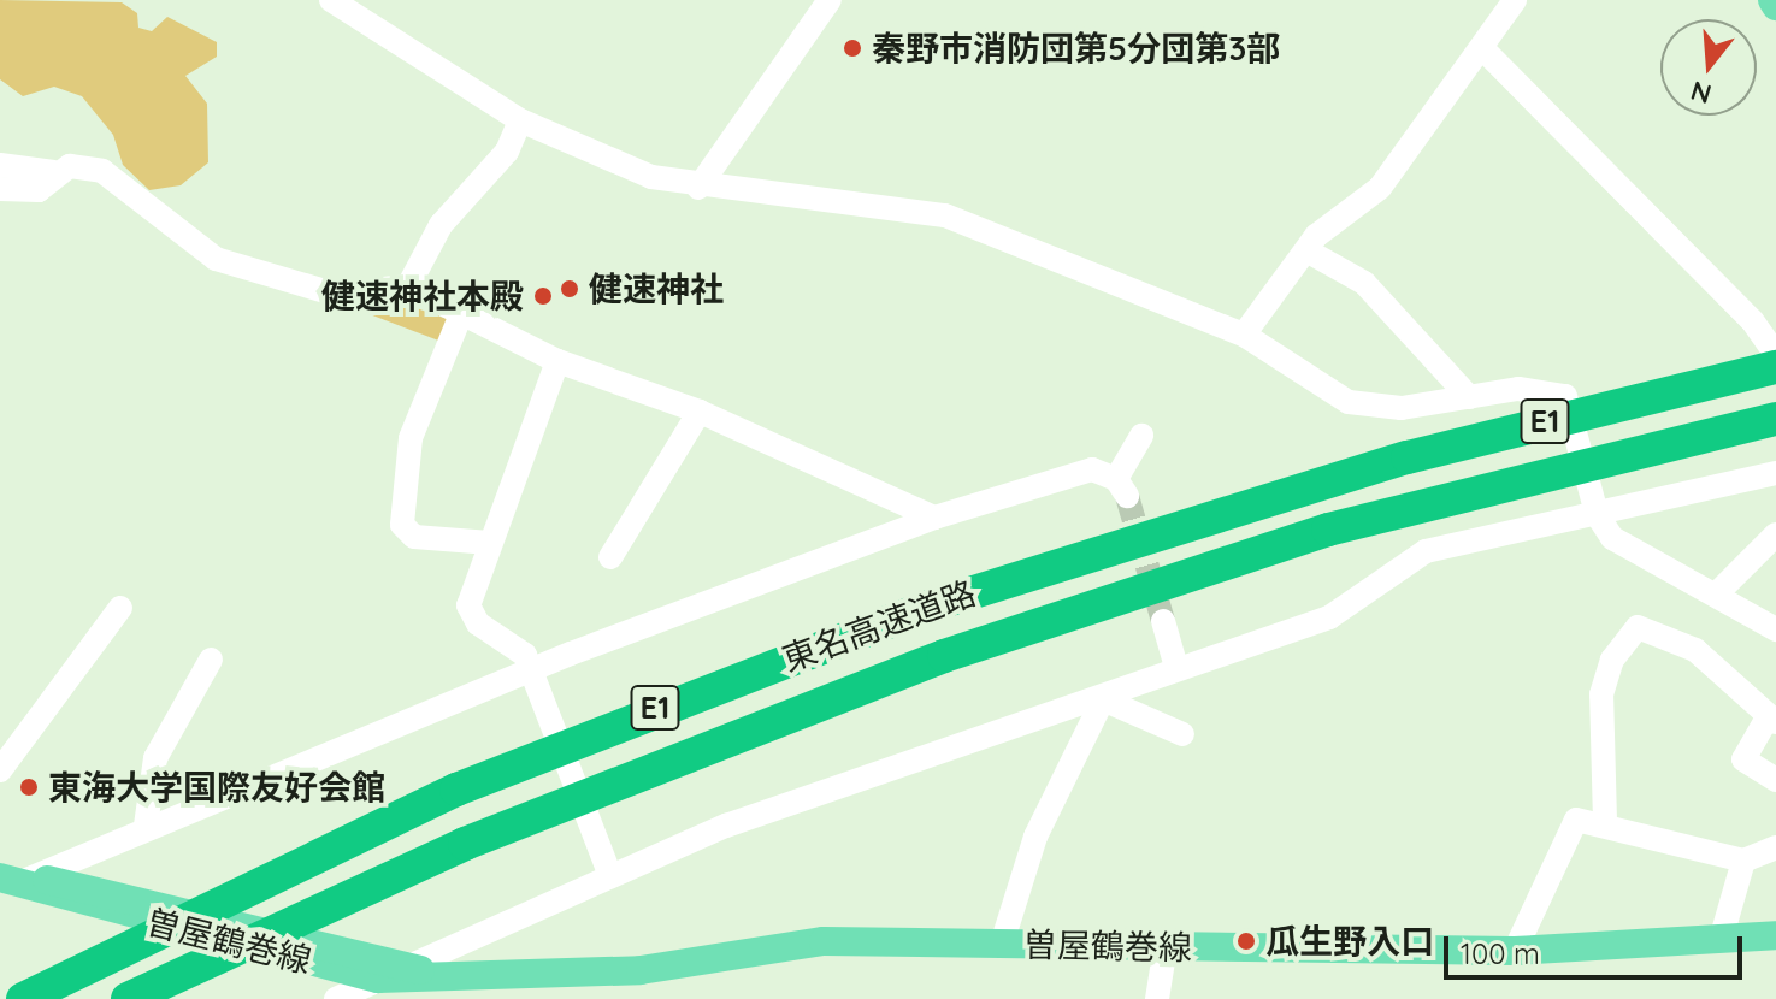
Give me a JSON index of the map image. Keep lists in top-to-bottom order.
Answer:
{
  "streets": {
    "highway": ["E1", "東名高速道路"],
    "main road": ["曽屋鶴巻線"]
  },
  "places": [
    "秦野市消防団第5分団第3部",
    "健速神社",
    "健速神社本殿",
    "東海大学国際友好会館",
    "瓜生野入口"
  ],
  "scale_bar": "100 m",
  "north": "bottom"
}
